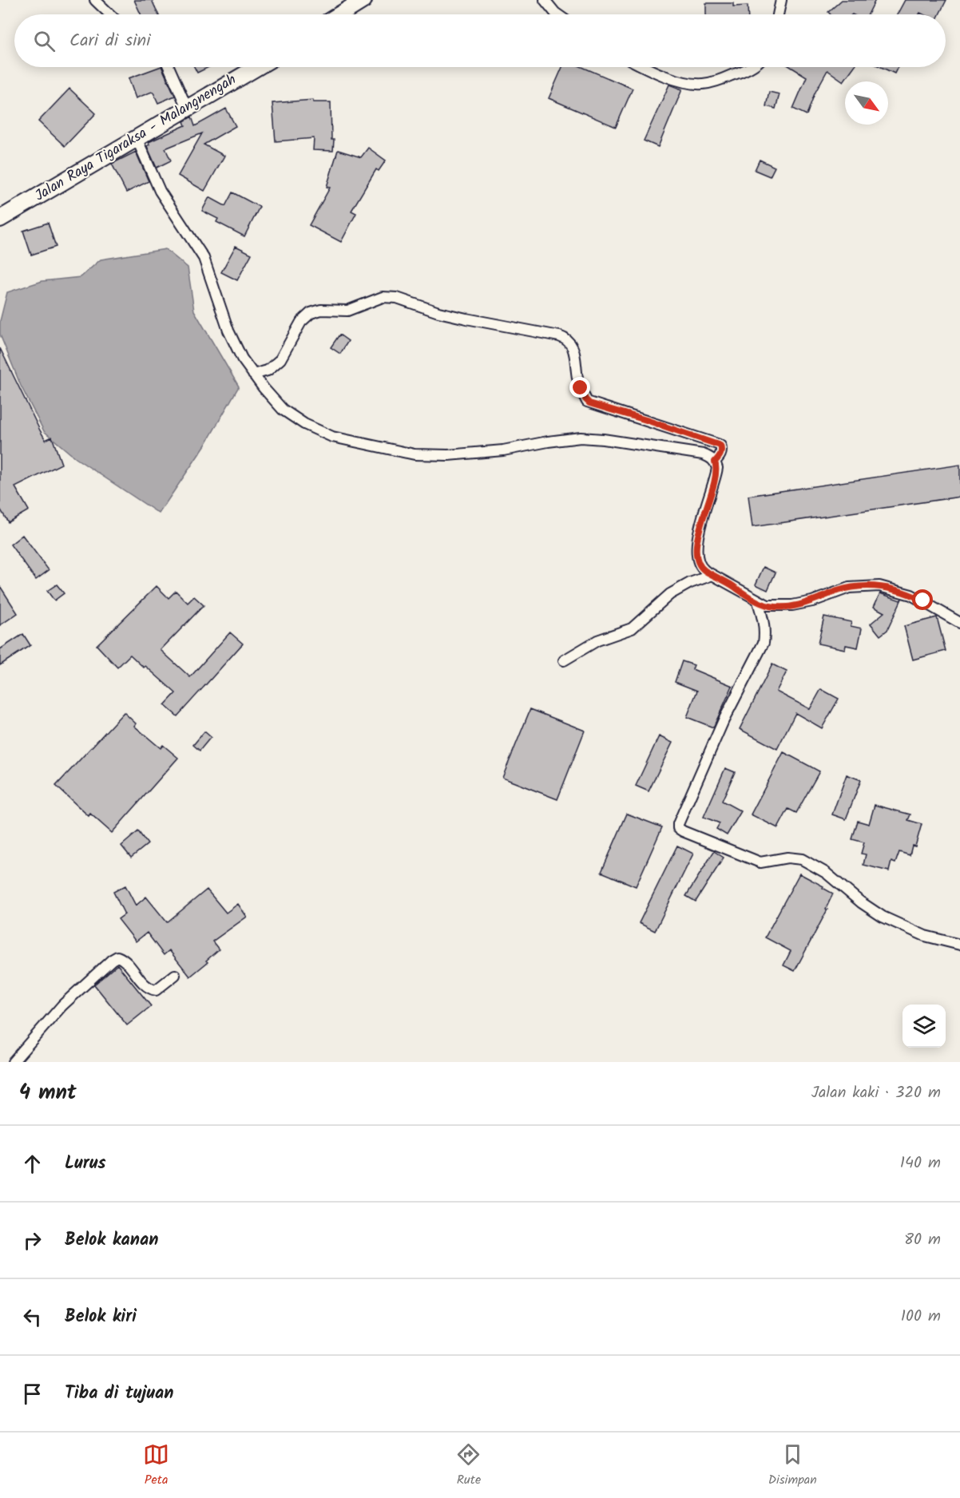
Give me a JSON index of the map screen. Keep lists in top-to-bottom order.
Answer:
{
  "streets": {
    "main road": ["Jalan Raya Tigaraksa - Malangnengah"]
  },
  "north": "bottom right",
  "page": {
    "search": "Cari di sini",
    "heading": ["4 mnt", "Jalan kaki · 320 m"],
    "list": [
      ["Lurus", "140 m"],
      ["Belok kanan", "80 m"],
      ["Belok kiri", "100 m"],
      "Tiba di tujuan"
    ],
    "nav": ["Peta", "Rute", "Disimpan"]
  }
}
